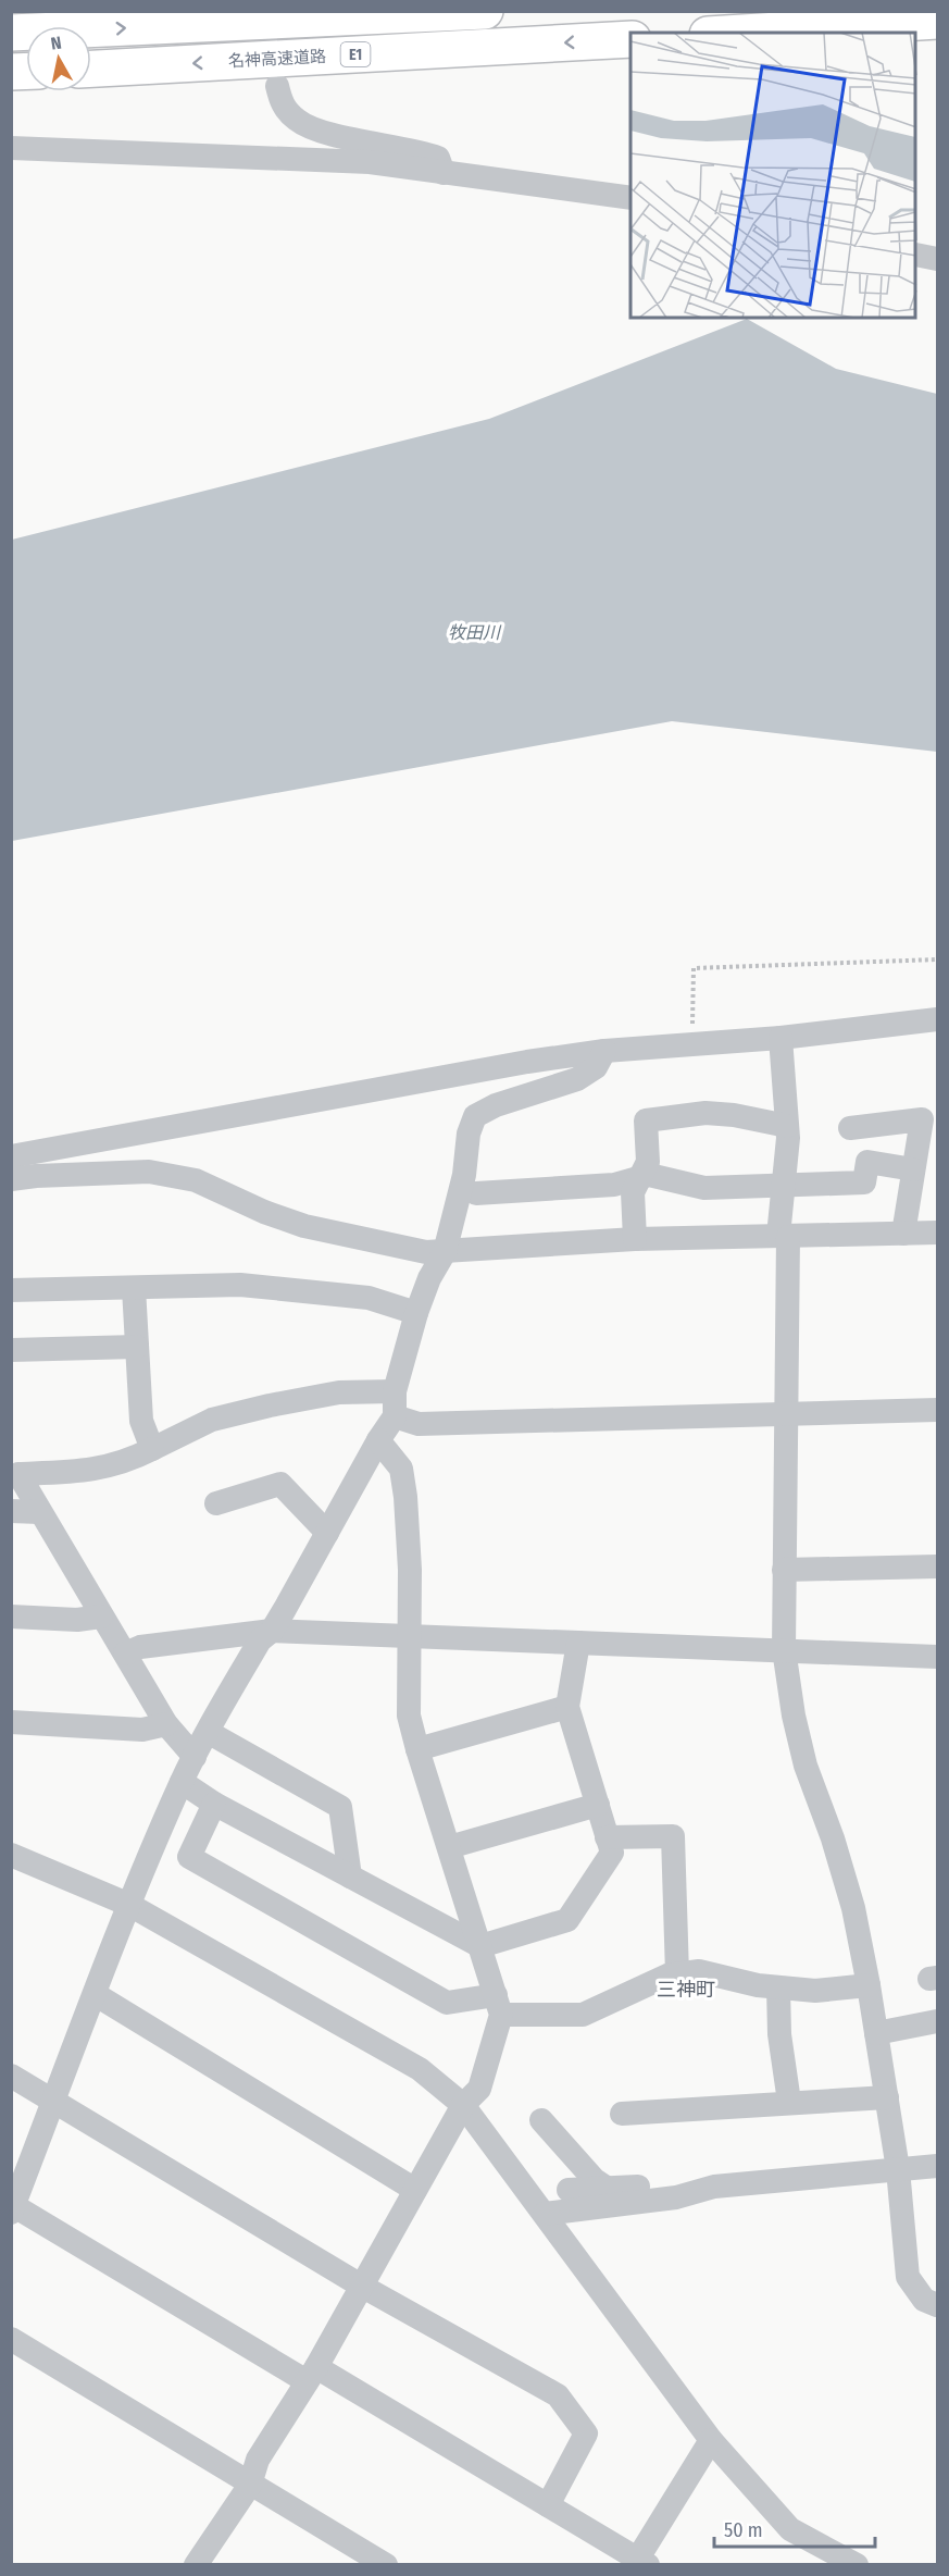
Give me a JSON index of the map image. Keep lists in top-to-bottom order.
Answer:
{
  "streets": {
    "highway": ["E1", "名神高速道路"]
  },
  "districts": ["三神町"],
  "water": ["牧田川"],
  "scale_bar": "50 m",
  "north": "top"
}
